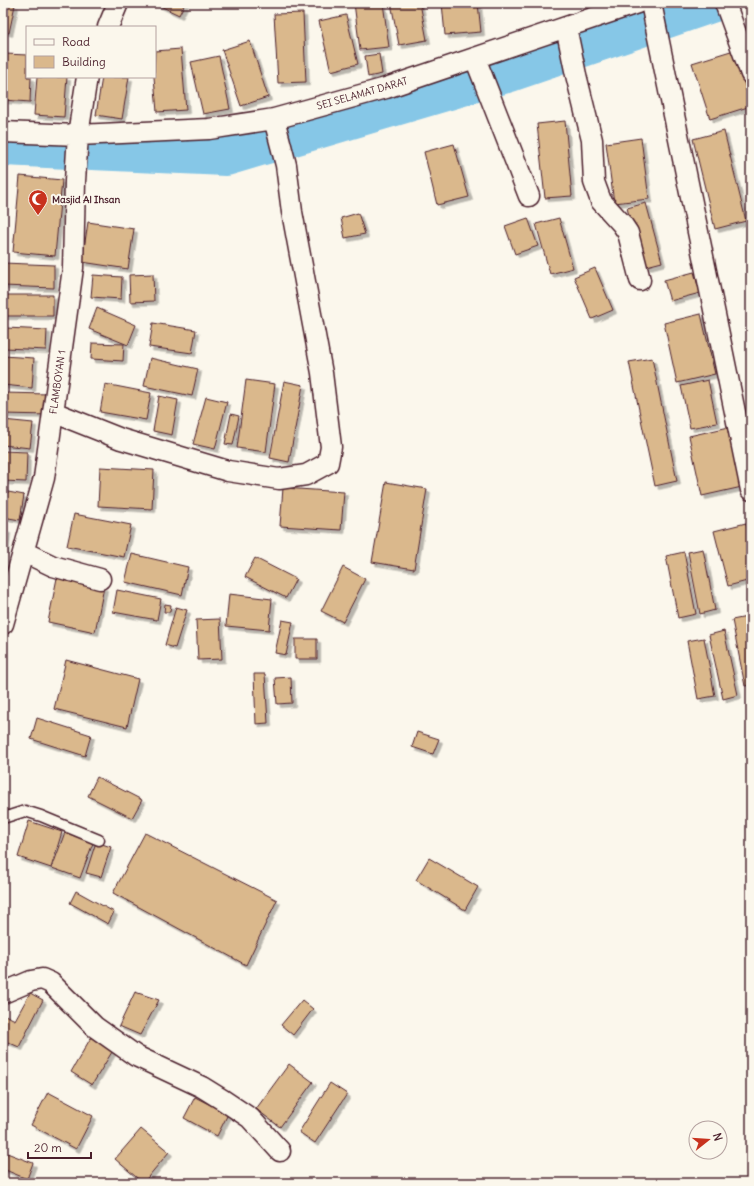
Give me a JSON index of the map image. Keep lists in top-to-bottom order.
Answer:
{
  "streets": {
    "street": ["SEI SELAMAT DARAT", "FLAMBOYAN 1"]
  },
  "crossings": [
    ["SEI SELAMAT DARAT", "FLAMBOYAN 1"]
  ],
  "places": {
    "mosque": ["Masjid Al Ihsan"]
  },
  "legend": ["Road", "Building"],
  "scale_bar": "20 m",
  "north": "right"
}
